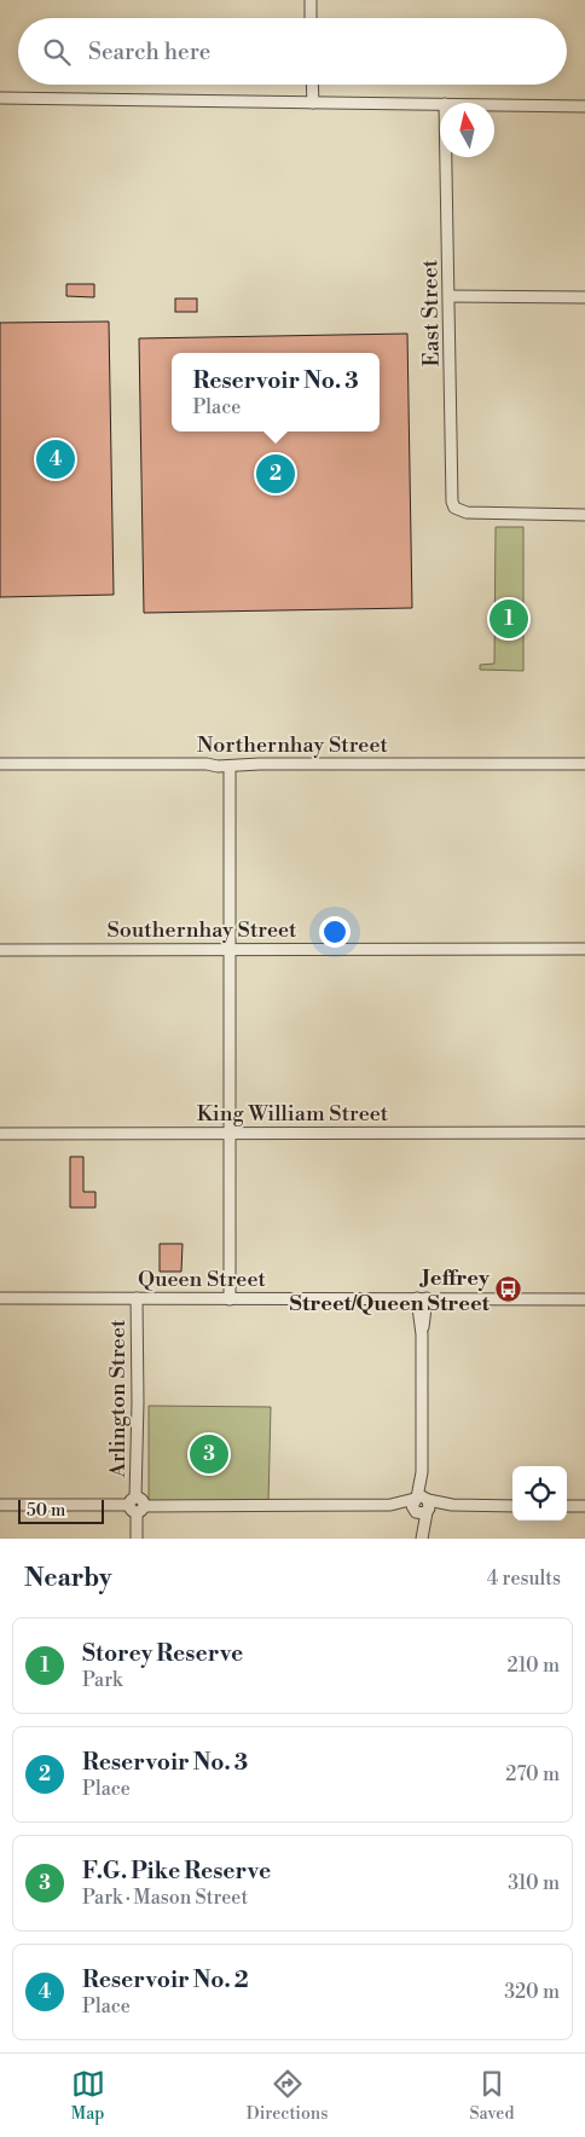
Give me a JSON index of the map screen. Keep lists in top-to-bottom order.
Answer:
{
  "streets": {
    "street": [
      "East Street",
      "Northernhay Street",
      "Southernhay Street",
      "King William Street",
      "Queen Street",
      "Arlington Street"
    ]
  },
  "crossings": [
    ["Queen Street", "Arlington Street"]
  ],
  "places": {
    "bus stop": ["Jeffrey Street/Queen Street"]
  },
  "scale_bar": "50 m",
  "north": "top",
  "page": {
    "search": "Search here",
    "popup": ["Reservoir No. 3", "Place"],
    "pins": [
      "4",
      "2",
      "1",
      "3"
    ],
    "scale": "50 m",
    "heading": ["Nearby", "4 results"],
    "list": [
      {
        "mark": "1",
        "name": "Storey Reserve",
        "note": "Park",
        "value": "210 m"
      },
      {
        "mark": "2",
        "name": "Reservoir No. 3",
        "note": "Place",
        "value": "270 m"
      },
      {
        "mark": "3",
        "name": "F.G. Pike Reserve",
        "note": "Park · Mason Street",
        "value": "310 m"
      },
      {
        "mark": "4",
        "name": "Reservoir No. 2",
        "note": "Place",
        "value": "320 m"
      }
    ],
    "nav": ["Map", "Directions", "Saved"]
  }
}
